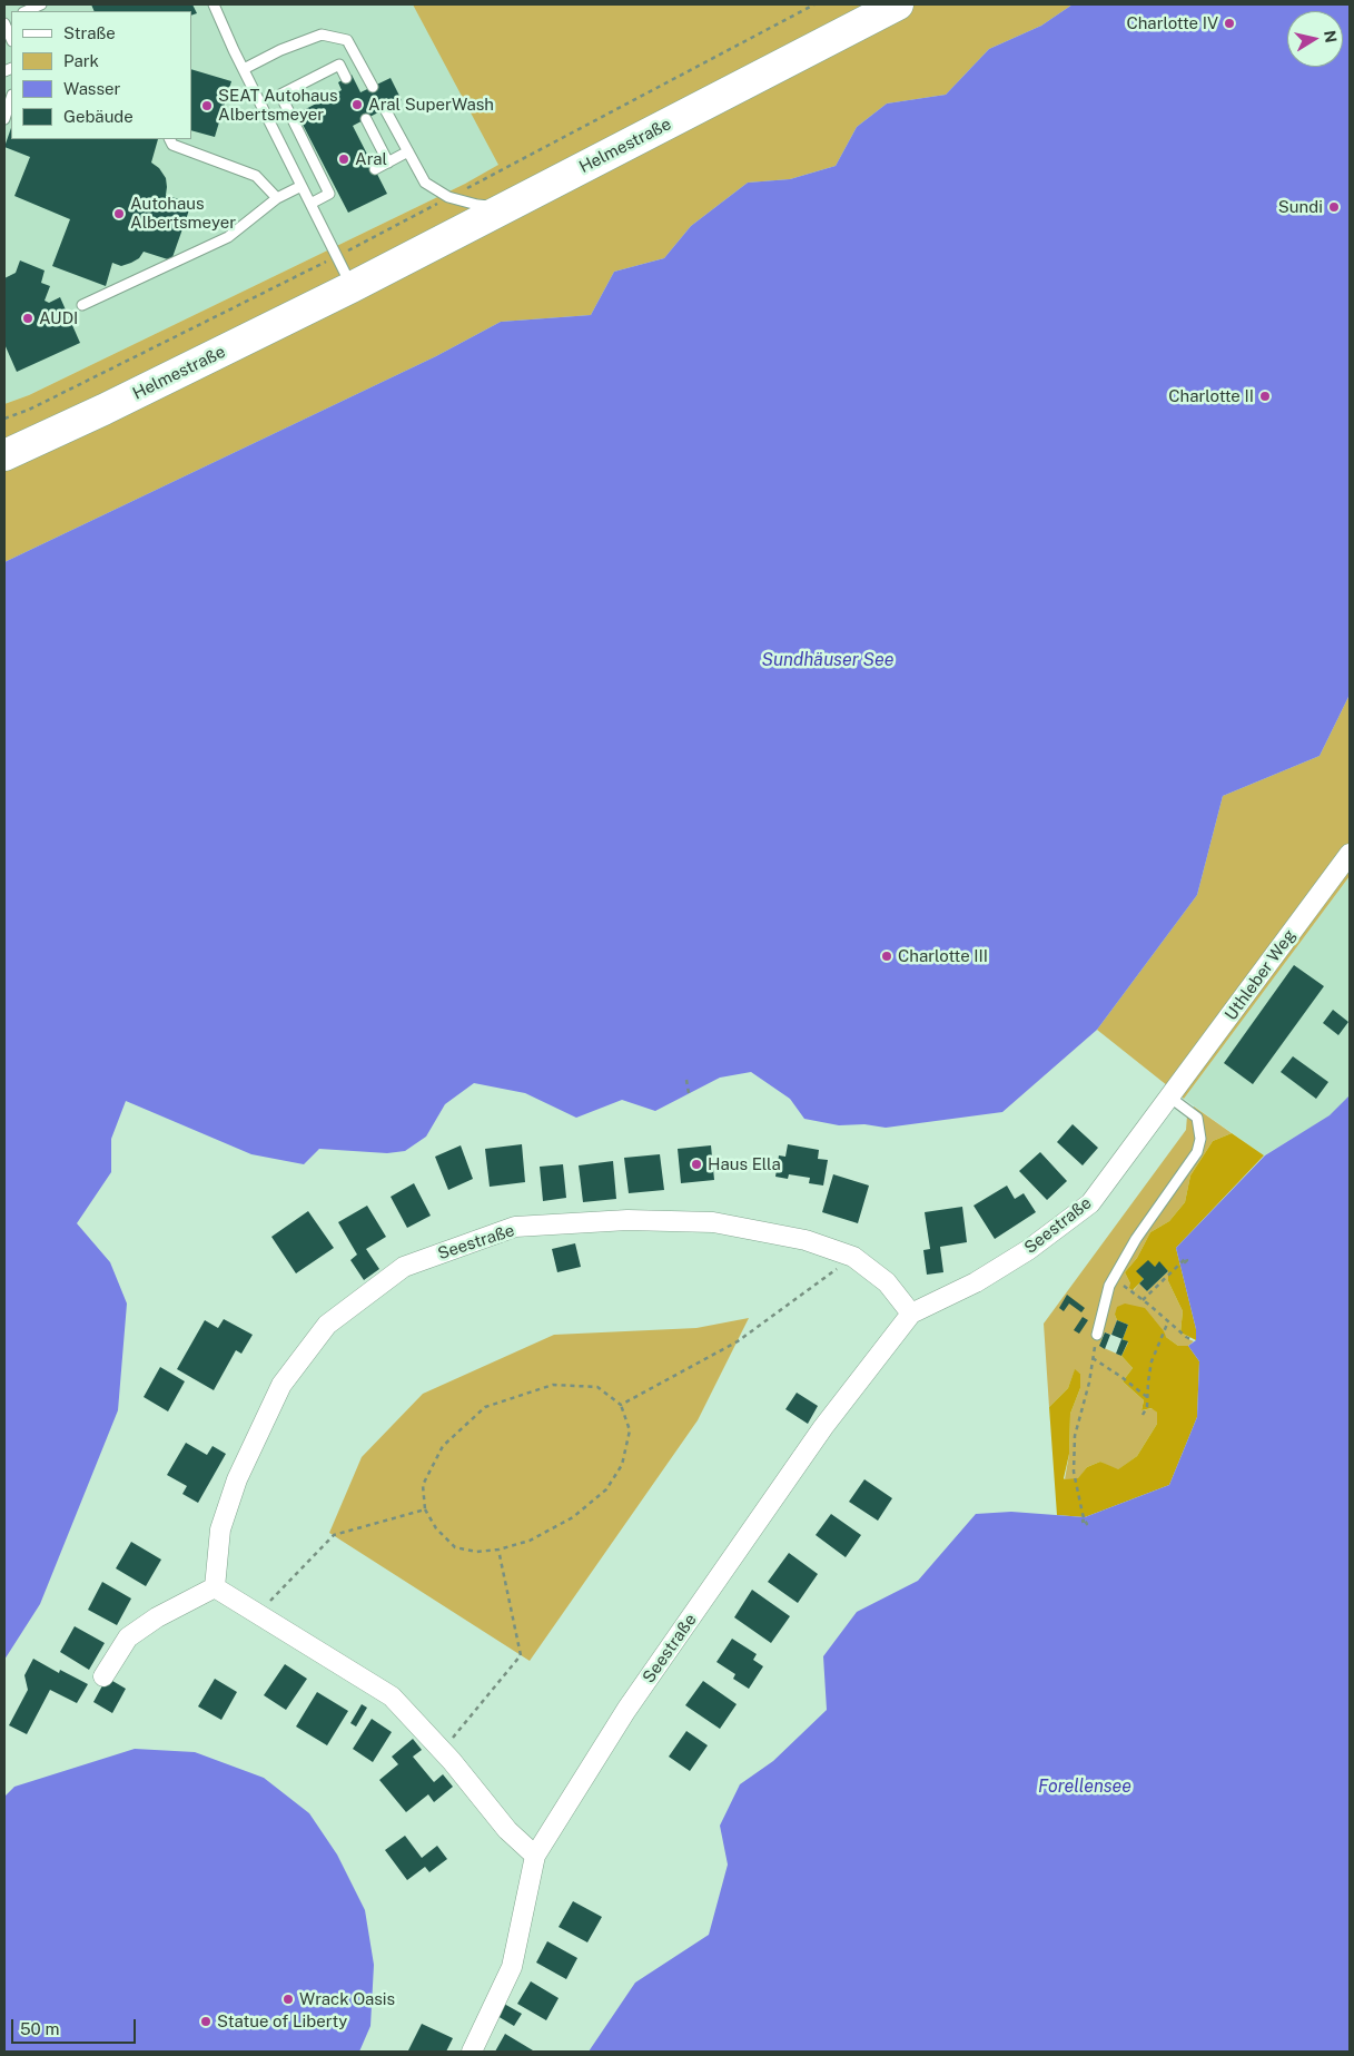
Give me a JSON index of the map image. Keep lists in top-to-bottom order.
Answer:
{
  "streets": {
    "main road": ["Helmestraße"],
    "street": ["Uthleber Weg", "Seestraße"]
  },
  "crossings": [
    ["Uthleber Weg", "Seestraße"]
  ],
  "water": ["Sundhäuser See", "Forellensee"],
  "places": [
    "Charlotte IV",
    "Aral SuperWash",
    "SEAT Autohaus Albertsmeyer",
    "Aral",
    "Sundi",
    "Autohaus Albertsmeyer",
    "AUDI",
    "Charlotte II",
    "Charlotte III",
    "Haus Ella",
    "Wrack Oasis",
    "Statue of Liberty"
  ],
  "legend": [
    "Straße",
    "Park",
    "Wasser",
    "Gebäude"
  ],
  "scale_bar": "50 m",
  "north": "right"
}
